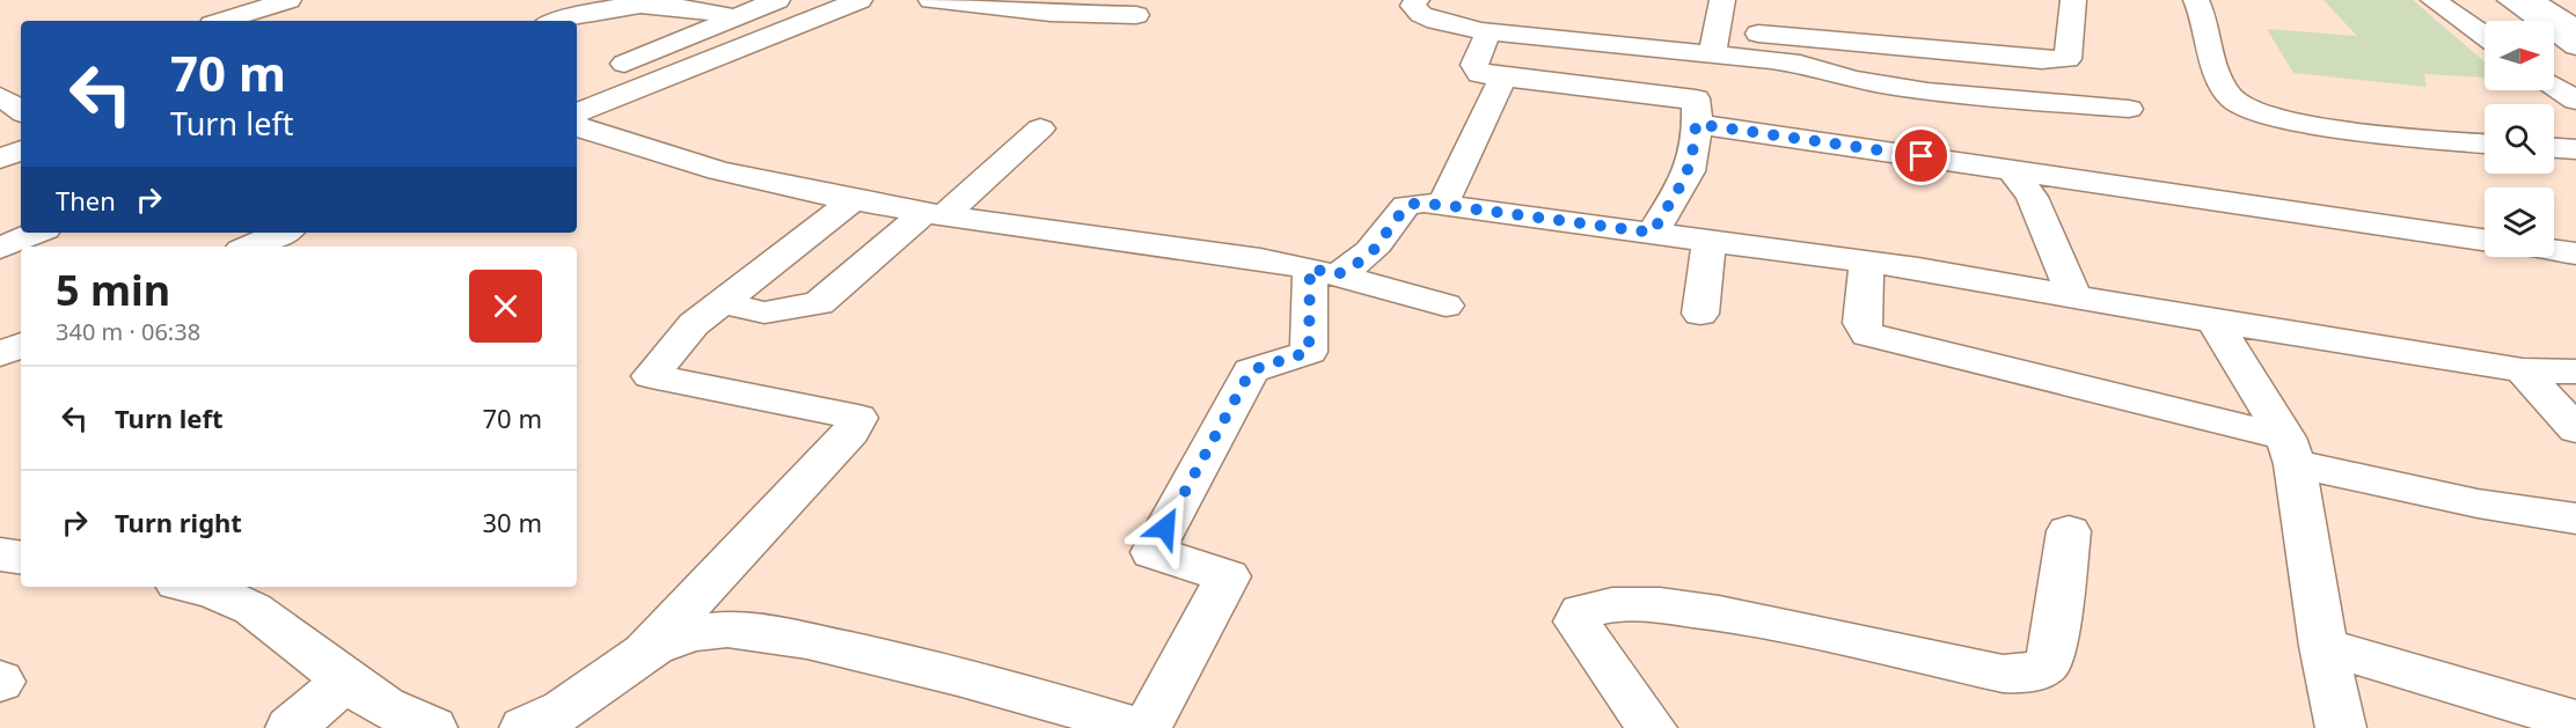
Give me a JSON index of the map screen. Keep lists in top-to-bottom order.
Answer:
{
  "north": "right",
  "page": {
    "turn": ["70 m", "Turn left"],
    "then": "Then",
    "heading": ["5 min", "340 m · 06:38"],
    "list": [
      {
        "name": "Turn left",
        "value": "70 m"
      },
      {
        "name": "Turn right",
        "value": "30 m"
      }
    ]
  }
}
